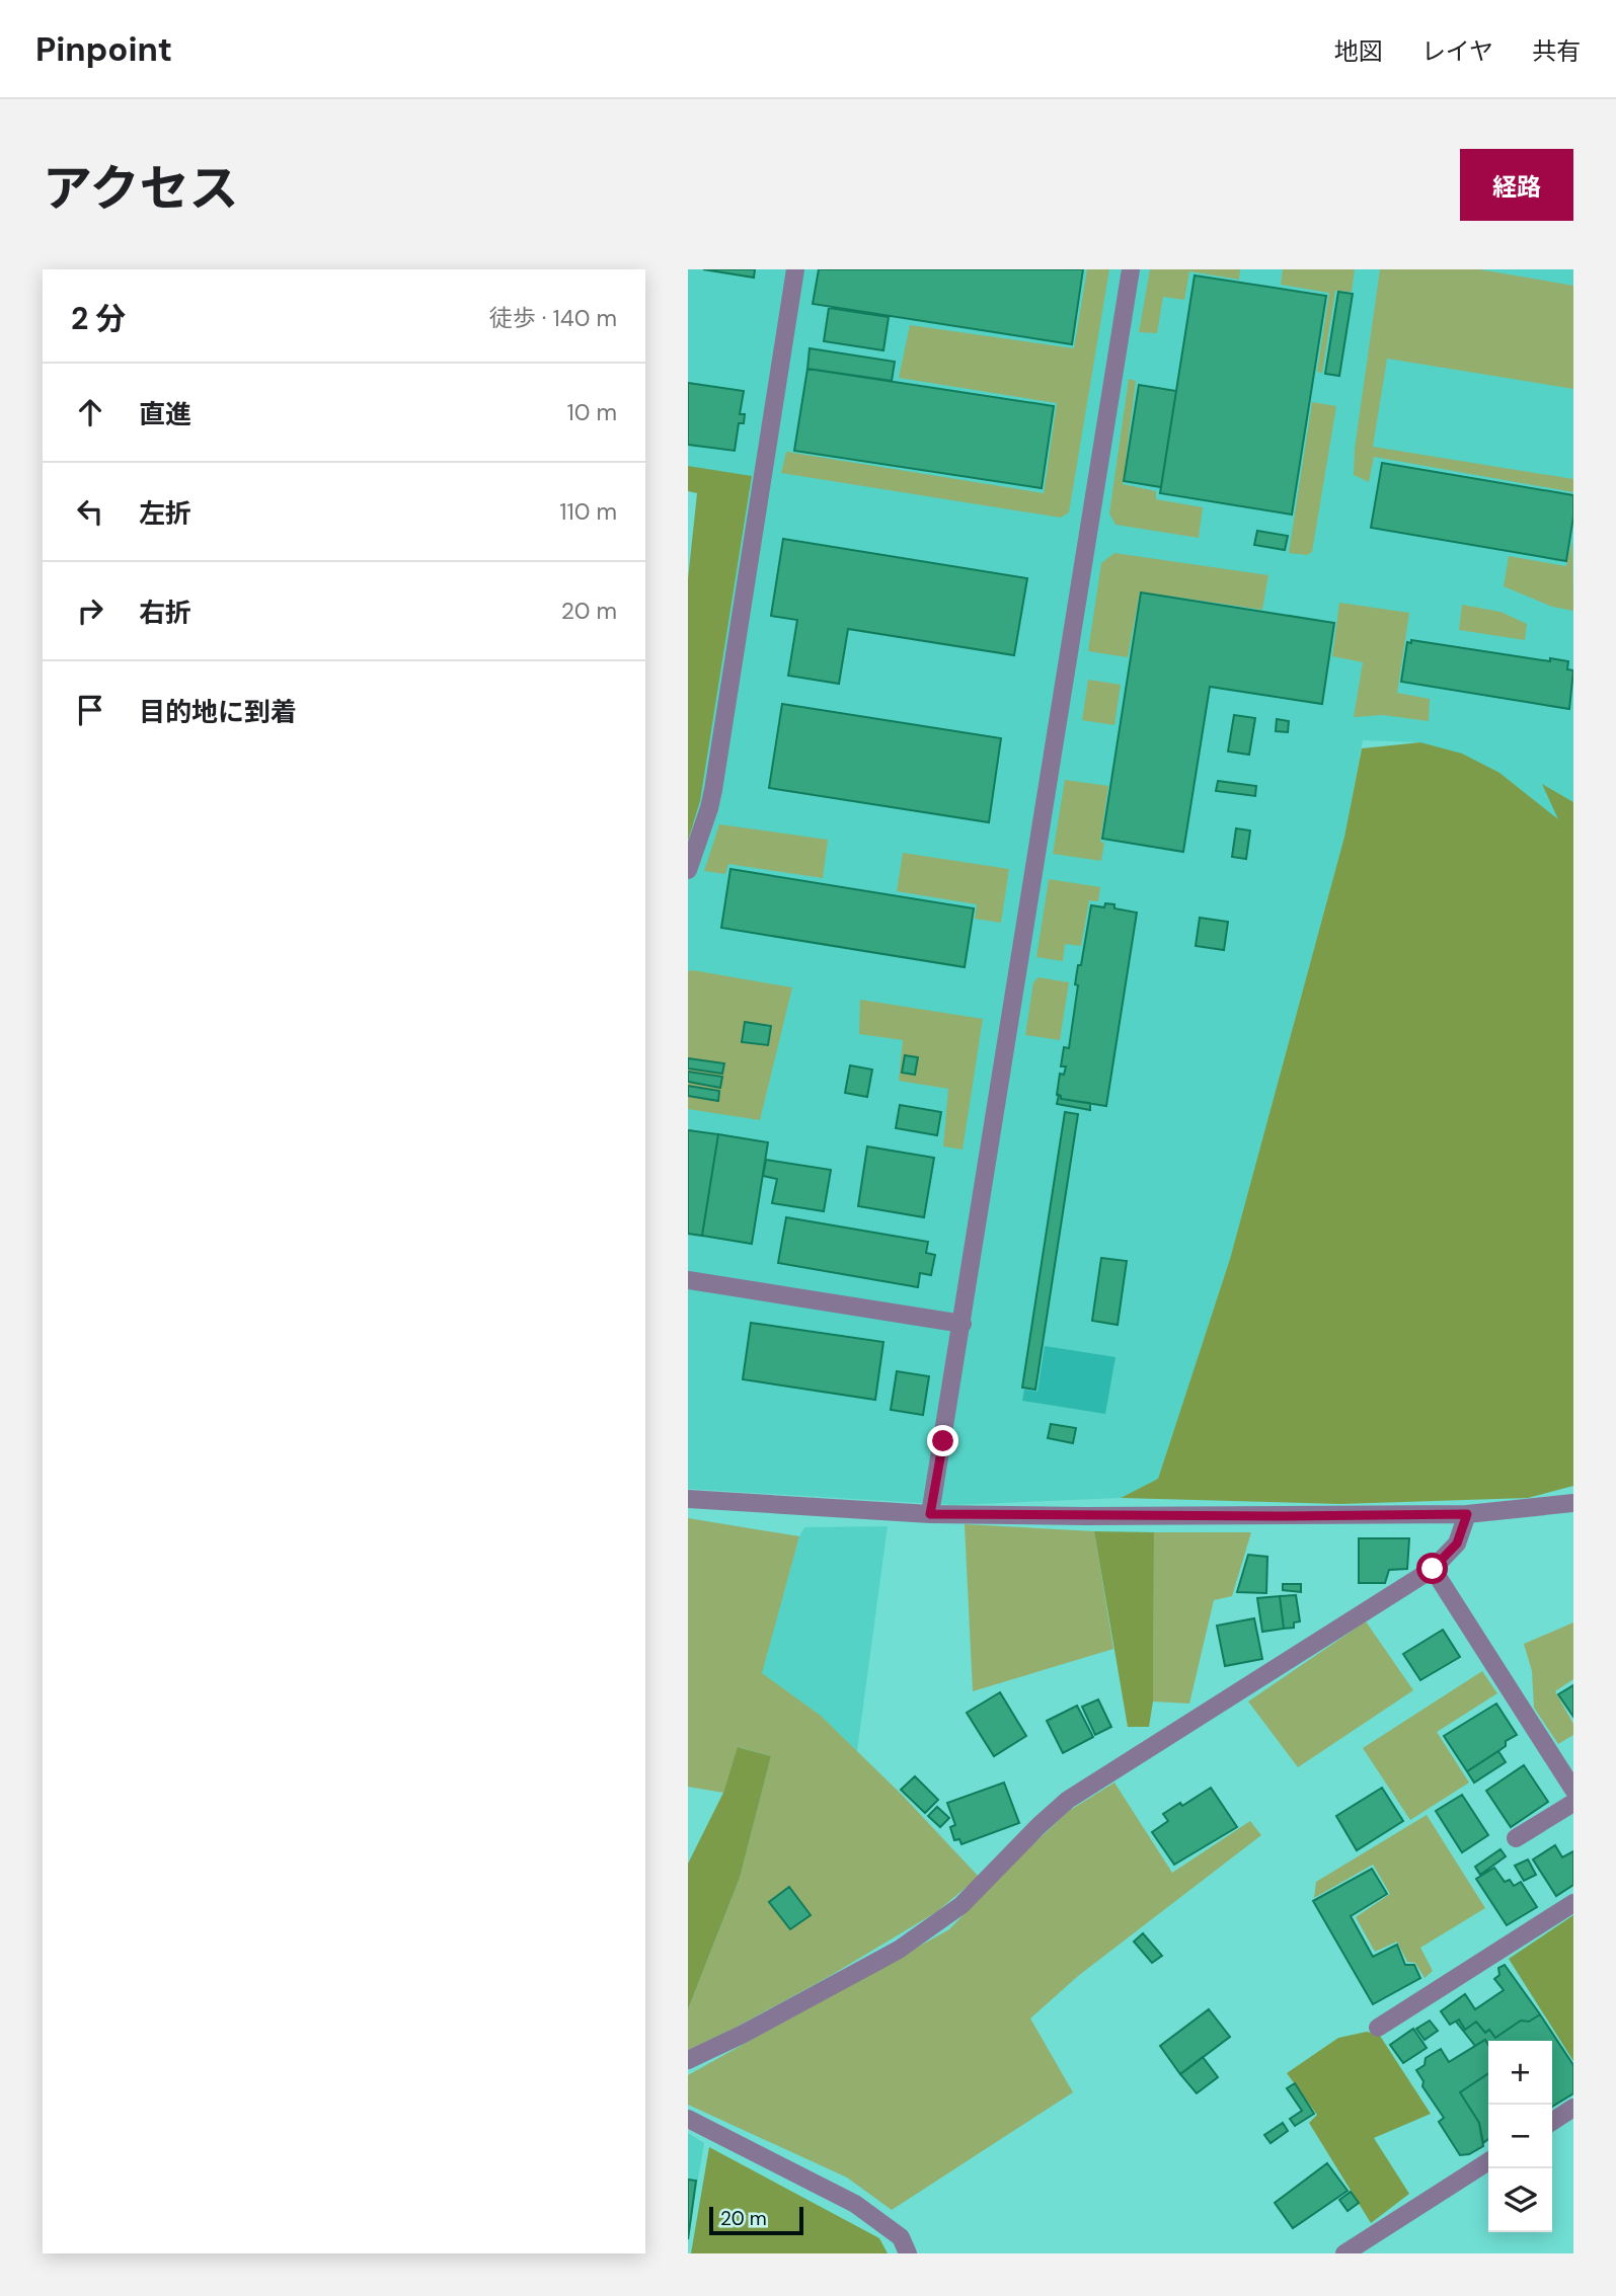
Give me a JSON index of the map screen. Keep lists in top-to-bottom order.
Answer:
{
  "scale_bar": "20 m",
  "page": {
    "header": "Pinpoint",
    "nav": ["地図", "レイヤ", "共有"],
    "title": "アクセス",
    "buttons": "経路",
    "heading": ["2 分", "徒歩 · 140 m"],
    "list": [
      ["直進", "10 m"],
      ["左折", "110 m"],
      ["右折", "20 m"],
      "目的地に到着"
    ],
    "map_buttons": ["+", "−"],
    "scale": "20 m"
  }
}
